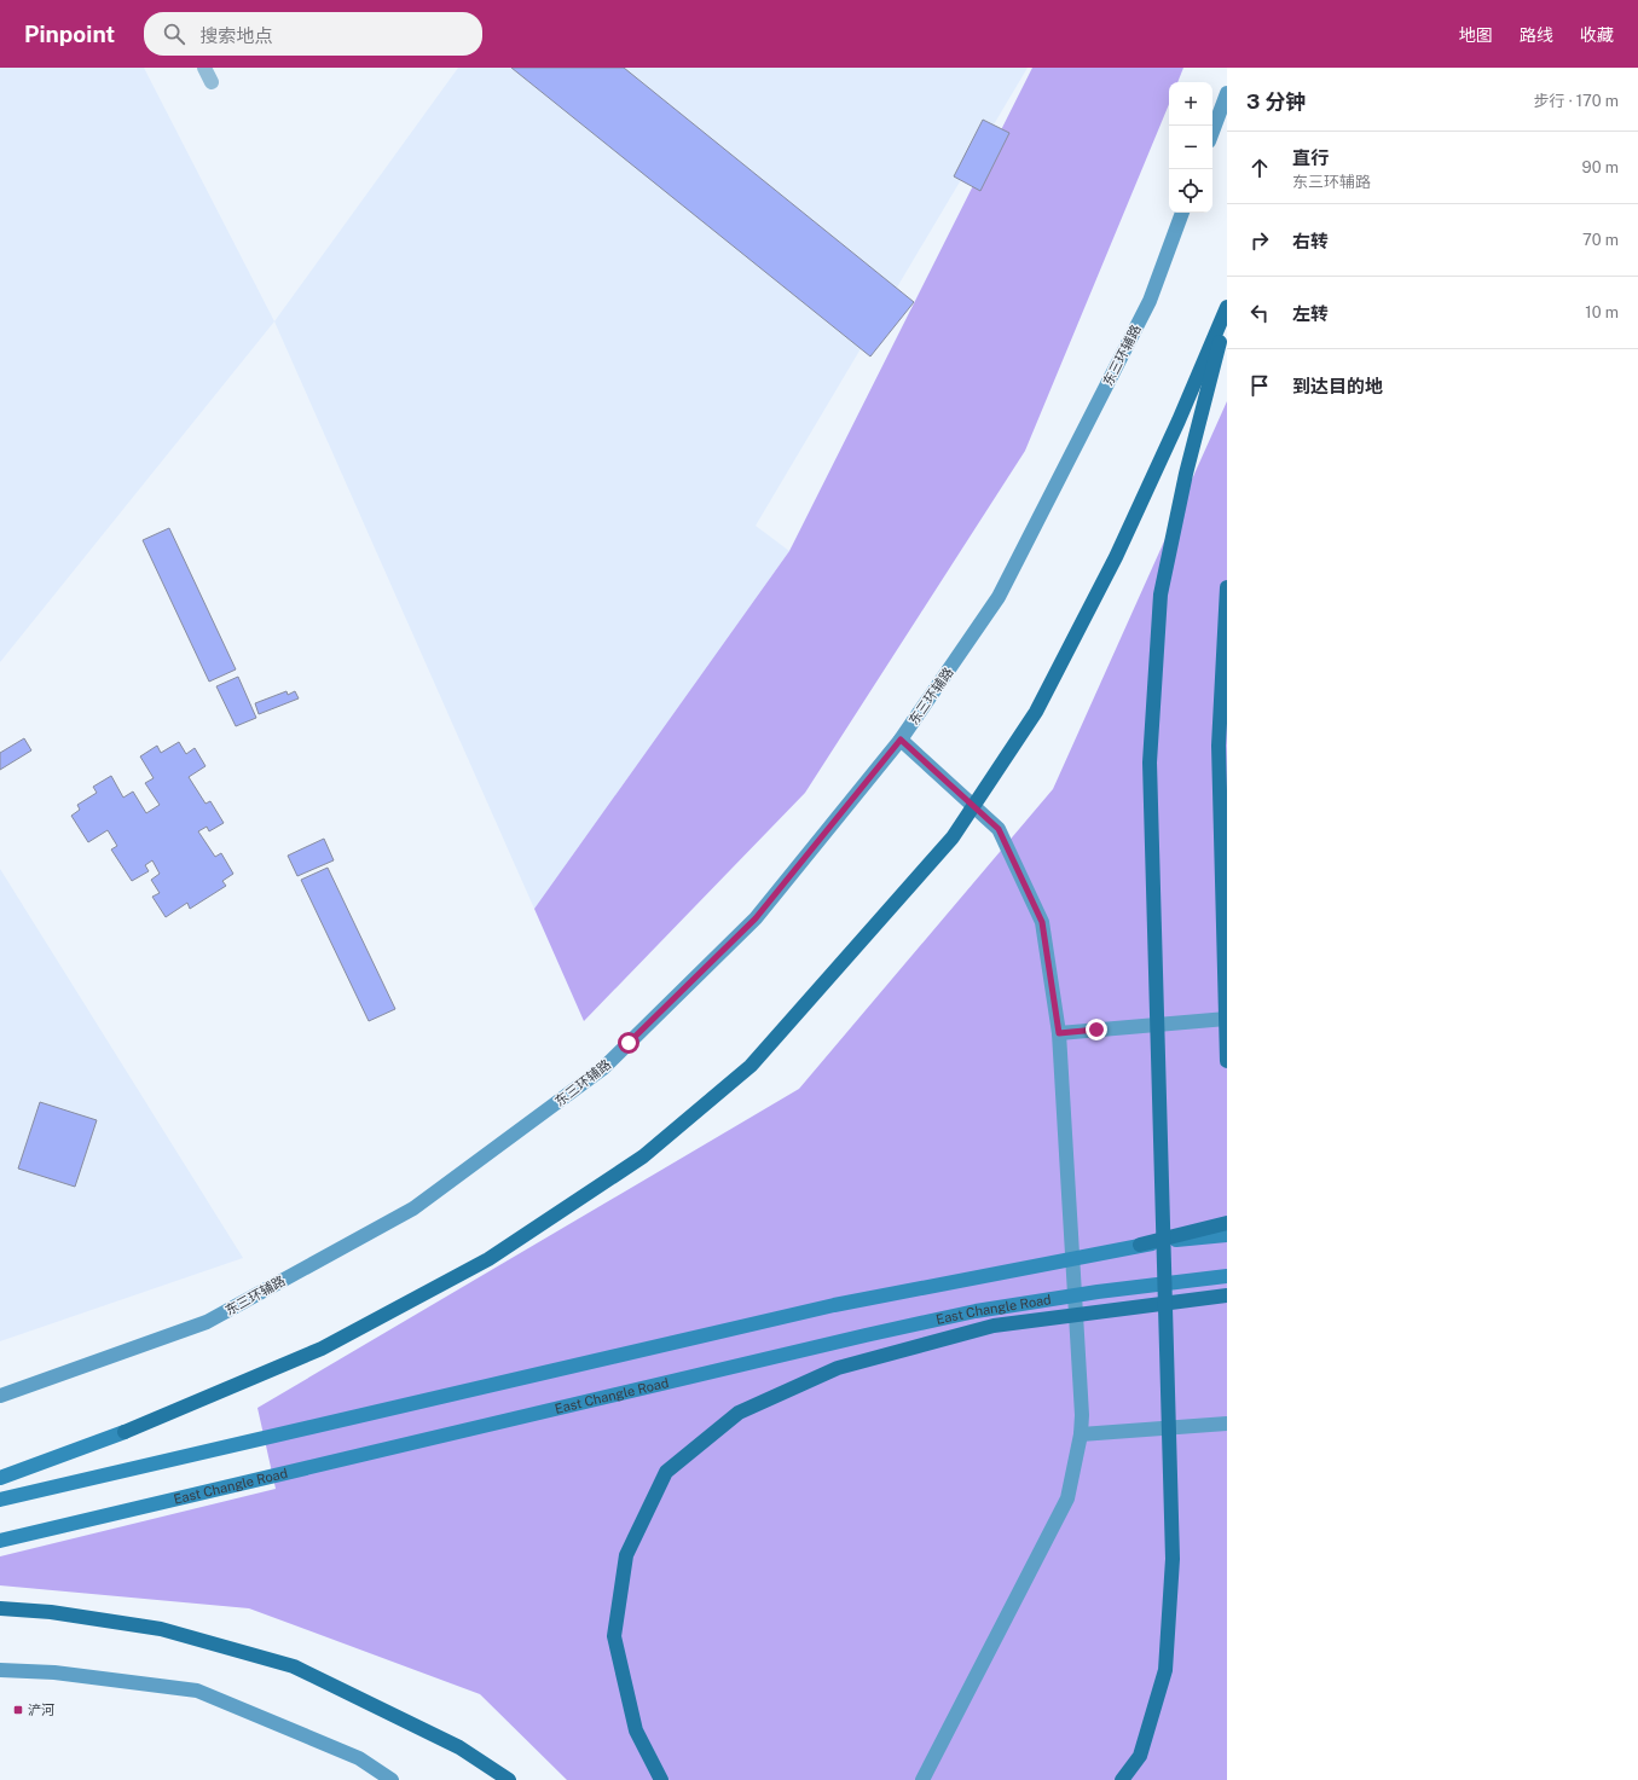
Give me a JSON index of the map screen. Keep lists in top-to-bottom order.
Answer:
{
  "streets": {
    "main road": ["东三环辅路", "East Changle Road"]
  },
  "places": {
    "transit": ["浐河"]
  },
  "page": {
    "header": "Pinpoint",
    "search": "搜索地点",
    "nav": ["地图", "路线", "收藏"],
    "heading": ["3 分钟", "步行 · 170 m"],
    "map_buttons": ["+", "−"],
    "list": [
      ["直行", "东三环辅路", "90 m"],
      ["右转", "70 m"],
      ["左转", "10 m"],
      "到达目的地"
    ]
  }
}
